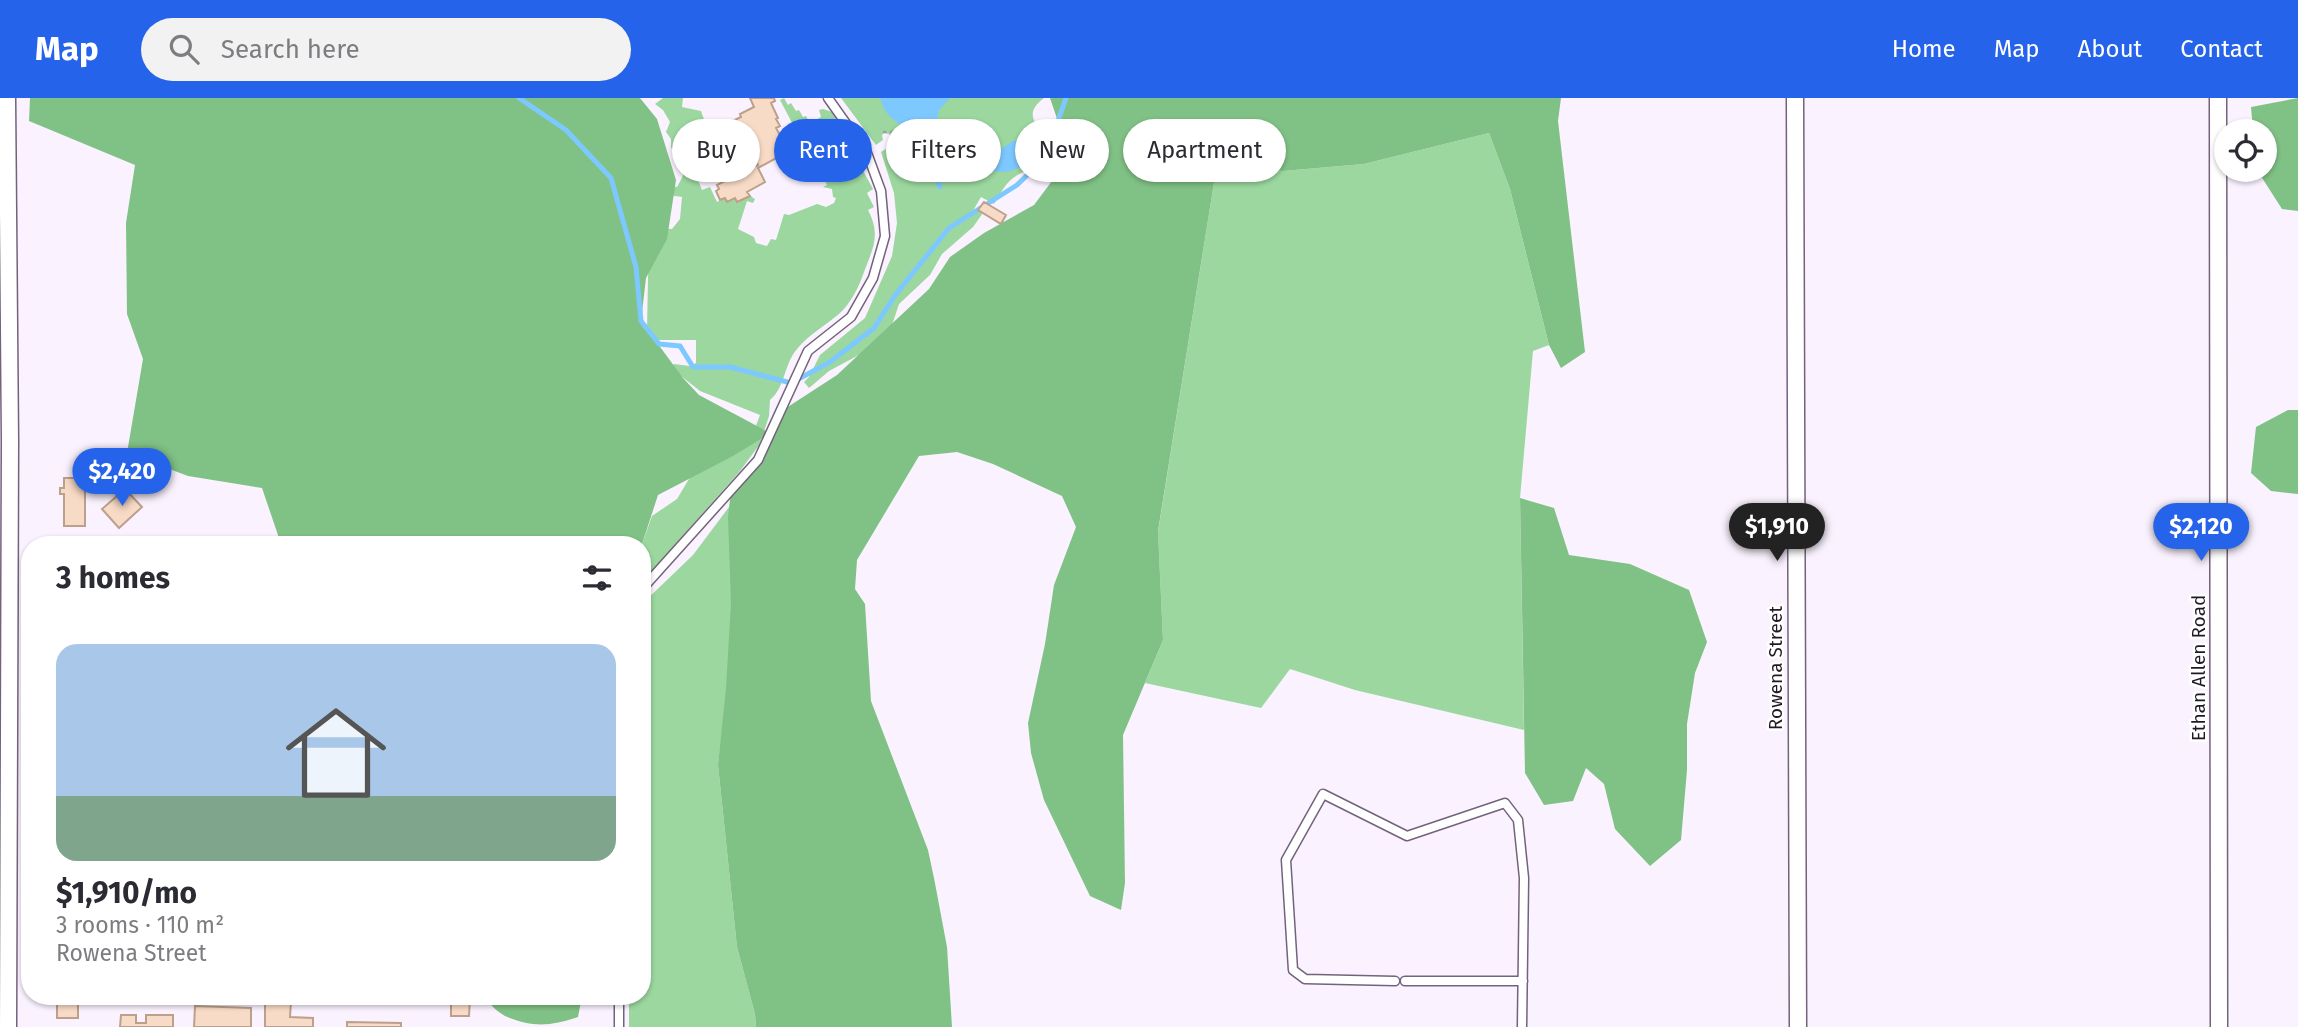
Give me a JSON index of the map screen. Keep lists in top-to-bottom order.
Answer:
{
  "streets": {
    "street": ["Rowena Street", "Ethan Allen Road"]
  },
  "page": {
    "header": "Map",
    "search": "Search here",
    "nav": [
      "Home",
      "Map",
      "About",
      "Contact"
    ],
    "chip": [
      "Buy",
      "Rent",
      "Filters",
      "New",
      "Apartment"
    ],
    "price": ["$2,420", "$1,910", "$2,120"],
    "heading": "3 homes",
    "list": [
      {
        "name": "$1,910/mo",
        "note": "3 rooms · 110 m² · Rowena Street"
      }
    ]
  }
}
